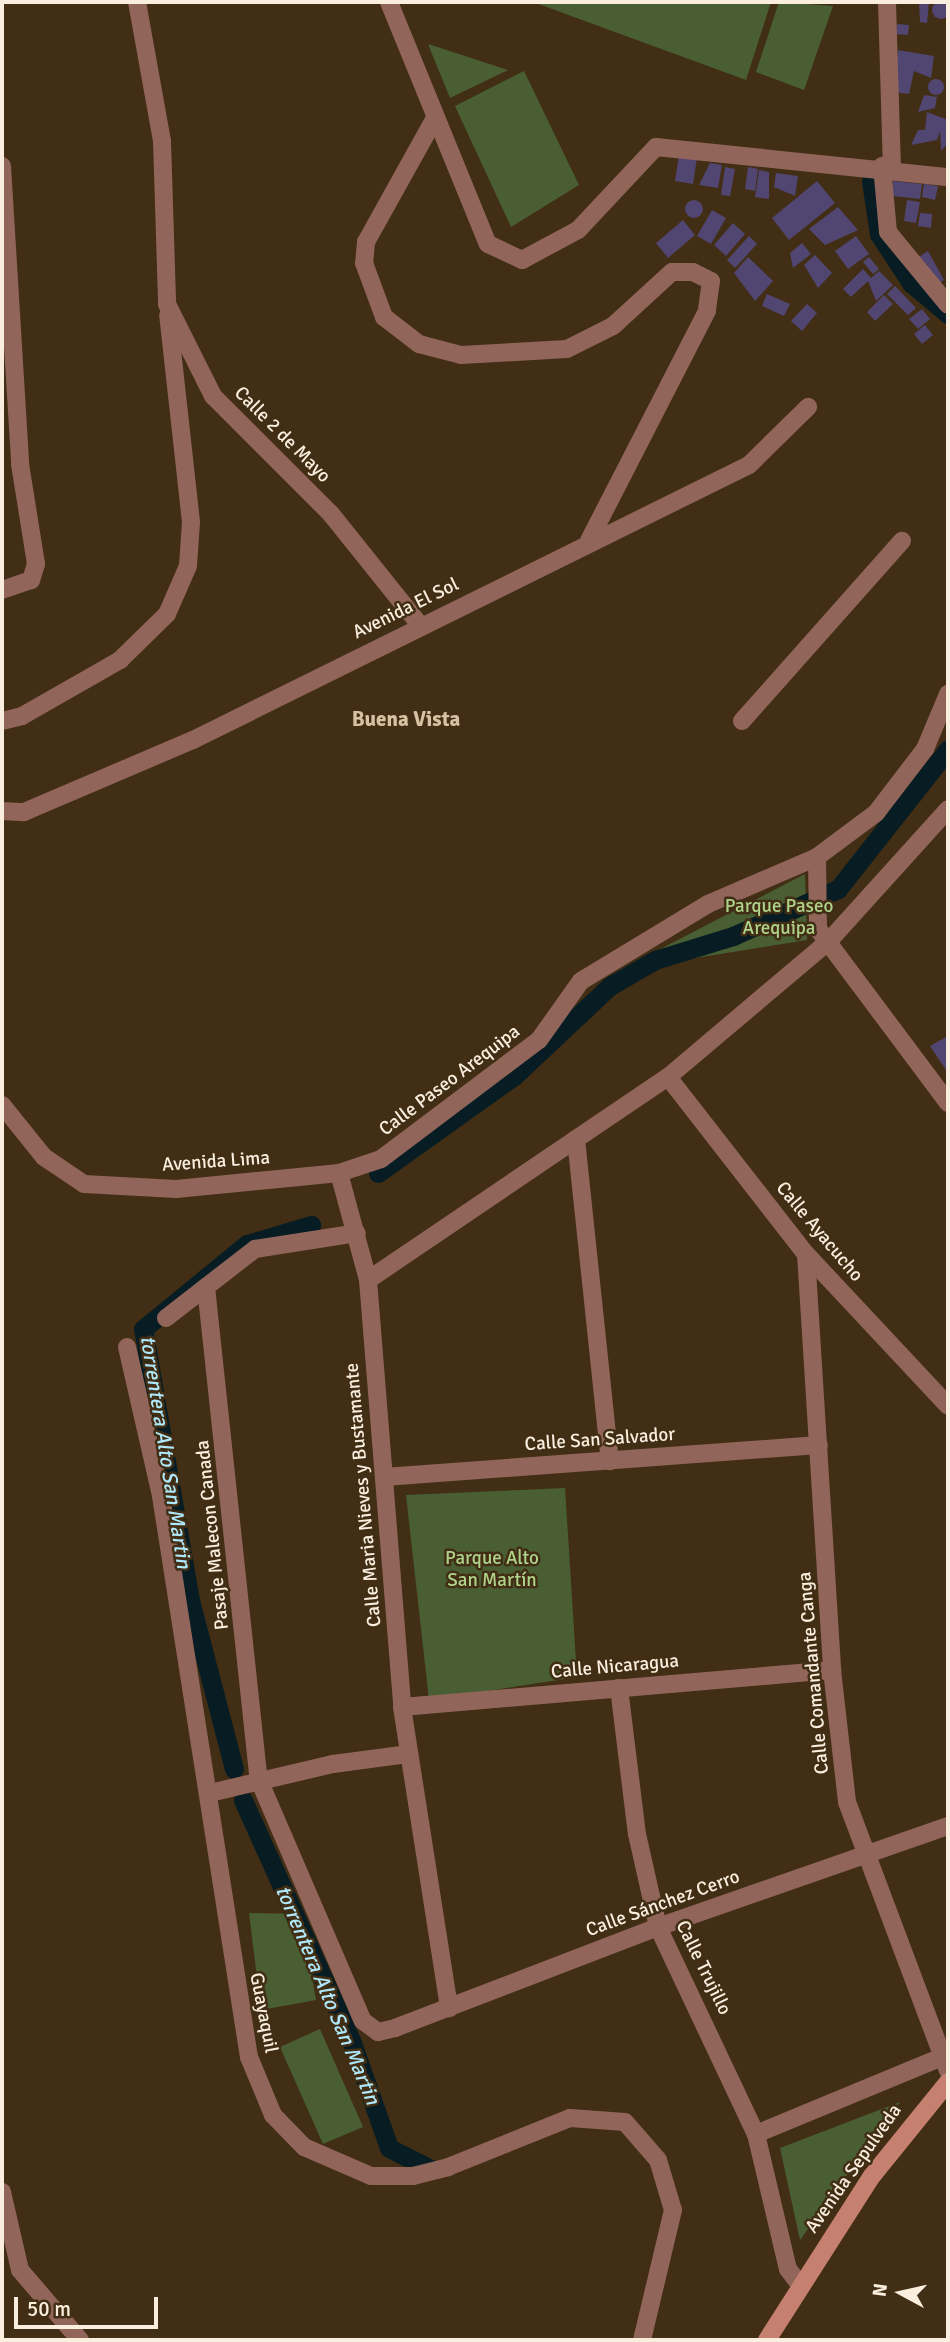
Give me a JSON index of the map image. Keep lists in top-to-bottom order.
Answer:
{
  "streets": {
    "street": [
      "Calle 2 de Mayo",
      "Avenida El Sol",
      "Calle Paseo Arequipa",
      "Avenida Lima",
      "Calle Ayacucho",
      "Calle San Salvador",
      "Calle Maria Nieves y Bustamante",
      "Pasaje Malecon Canada",
      "Calle Nicaragua",
      "Calle Comandante Canga",
      "Calle Sánchez Cerro",
      "Calle Trujillo",
      "Guayaquil",
      "Avenida Sepulveda"
    ]
  },
  "crossings": [
    ["Calle 2 de Mayo", "Avenida El Sol"],
    ["Calle Paseo Arequipa", "Avenida Lima"],
    ["Calle Paseo Arequipa", "Calle Maria Nieves y Bustamante"],
    ["Avenida Lima", "Calle Maria Nieves y Bustamante"],
    ["Calle Ayacucho", "Calle Comandante Canga"],
    ["Calle San Salvador", "Calle Maria Nieves y Bustamante"],
    ["Calle San Salvador", "Calle Comandante Canga"],
    ["Calle Maria Nieves y Bustamante", "Calle Nicaragua"],
    ["Calle Maria Nieves y Bustamante", "Calle Sánchez Cerro"],
    ["Pasaje Malecon Canada", "Calle Sánchez Cerro"],
    ["Calle Nicaragua", "Calle Comandante Canga"],
    ["Calle Nicaragua", "Calle Trujillo"],
    ["Calle Comandante Canga", "Calle Sánchez Cerro"],
    ["Calle Sánchez Cerro", "Calle Trujillo"],
    ["Calle Trujillo", "Avenida Sepulveda"]
  ],
  "districts": ["Buena Vista"],
  "water": ["torrentera Alto San Martin"],
  "parks": ["Parque Paseo Arequipa", "Parque Alto San Martín"],
  "scale_bar": "50 m",
  "north": "left"
}
